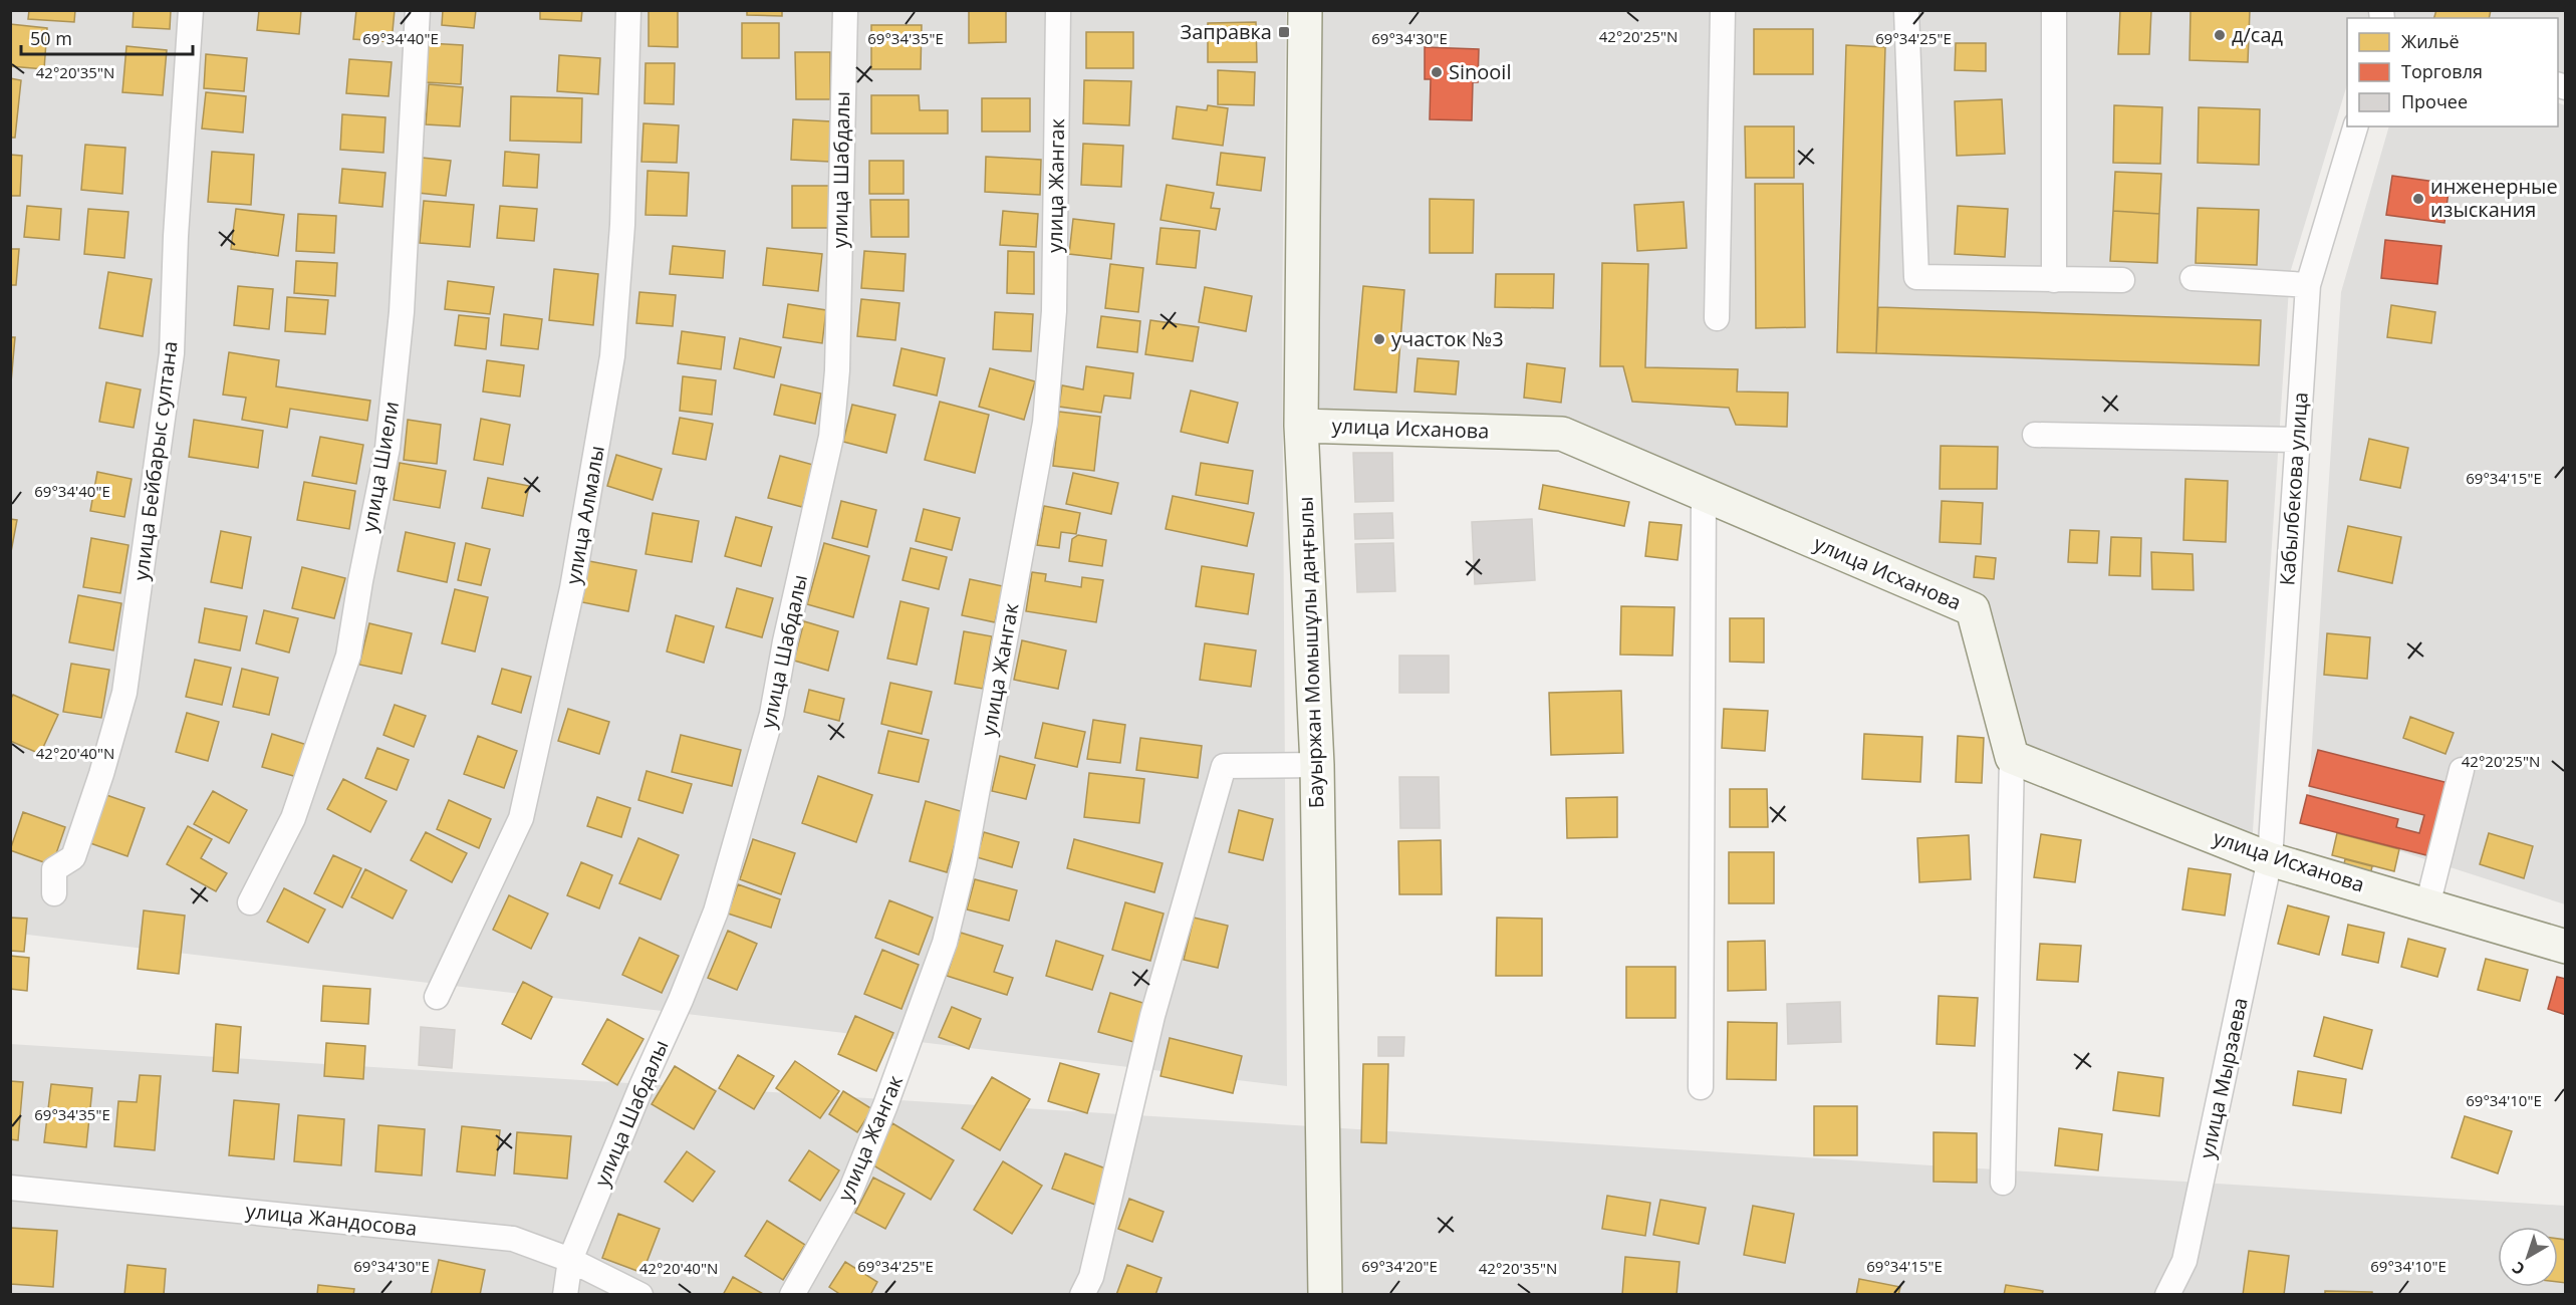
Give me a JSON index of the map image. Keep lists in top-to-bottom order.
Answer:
{
  "streets": {
    "main road": ["улица Исханова", "Бауыржан Момышұлы даңғылы"],
    "street": [
      "улица Шабдалы",
      "улица Жангак",
      "улица Бейбарыс султана",
      "улица Шиели",
      "Кабылбекова улица",
      "улица Алмалы",
      "улица Мырзаева",
      "улица Жандосова"
    ]
  },
  "crossings": [
    ["улица Шабдалы", "улица Жандосова"],
    ["улица Исханова", "Кабылбекова улица"],
    ["улица Исханова", "Бауыржан Момышұлы даңғылы"],
    ["улица Исханова", "улица Мырзаева"],
    ["Кабылбекова улица", "улица Мырзаева"]
  ],
  "places": {
    "transit": ["Заправка"],
    "other": [
      "д/сад",
      "Sinooil",
      "инженерные изыскания",
      "участок №3"
    ]
  },
  "legend": ["Жильё", "Торговля", "Прочее"],
  "scale_bar": "50 m",
  "north": "bottom left",
  "coordinates": [
    "42°20'25\"N",
    "69°34'40\"E",
    "69°34'35\"E",
    "69°34'30\"E",
    "69°34'25\"E",
    "42°20'35\"N",
    "69°34'15\"E",
    "42°20'40\"N",
    "69°34'10\"E",
    "69°34'20\"E"
  ]
}
